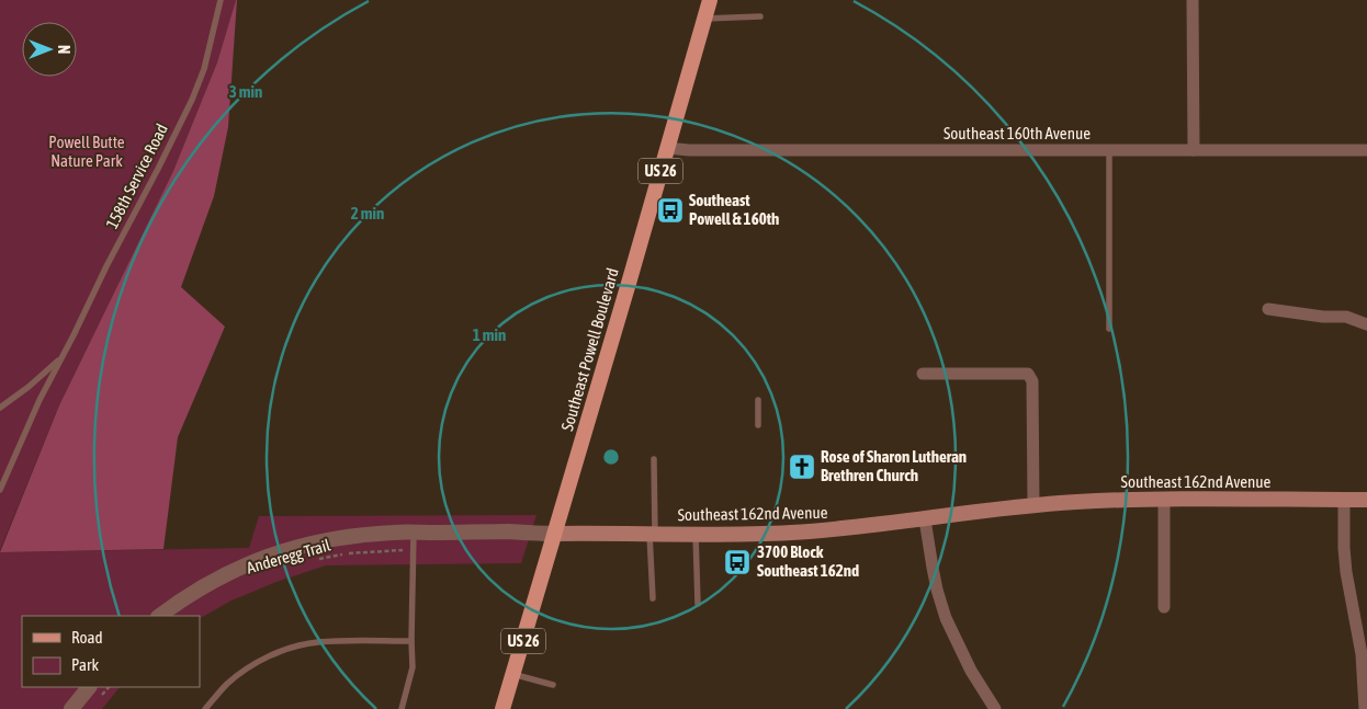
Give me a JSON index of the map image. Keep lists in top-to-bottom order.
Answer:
{
  "streets": {
    "main road": ["US 26", "Southeast Powell Boulevard", "Southeast 162nd Avenue"],
    "street": ["Southeast 160th Avenue"],
    "lane": ["158th Service Road"],
    "path": ["Anderegg Trail"]
  },
  "crossings": [
    ["Southeast 160th Avenue", "Southeast Powell Boulevard"],
    ["Southeast Powell Boulevard", "Southeast 162nd Avenue"]
  ],
  "parks": ["Powell Butte Nature Park"],
  "places": {
    "bus stop": ["Southeast Powell & 160th", "3700 Block Southeast 162nd"],
    "church": ["Rose of Sharon Lutheran Brethren Church"]
  },
  "legend": ["Road", "Park"],
  "north": "right",
  "rings": ["3 min", "2 min", "1 min"]
}
